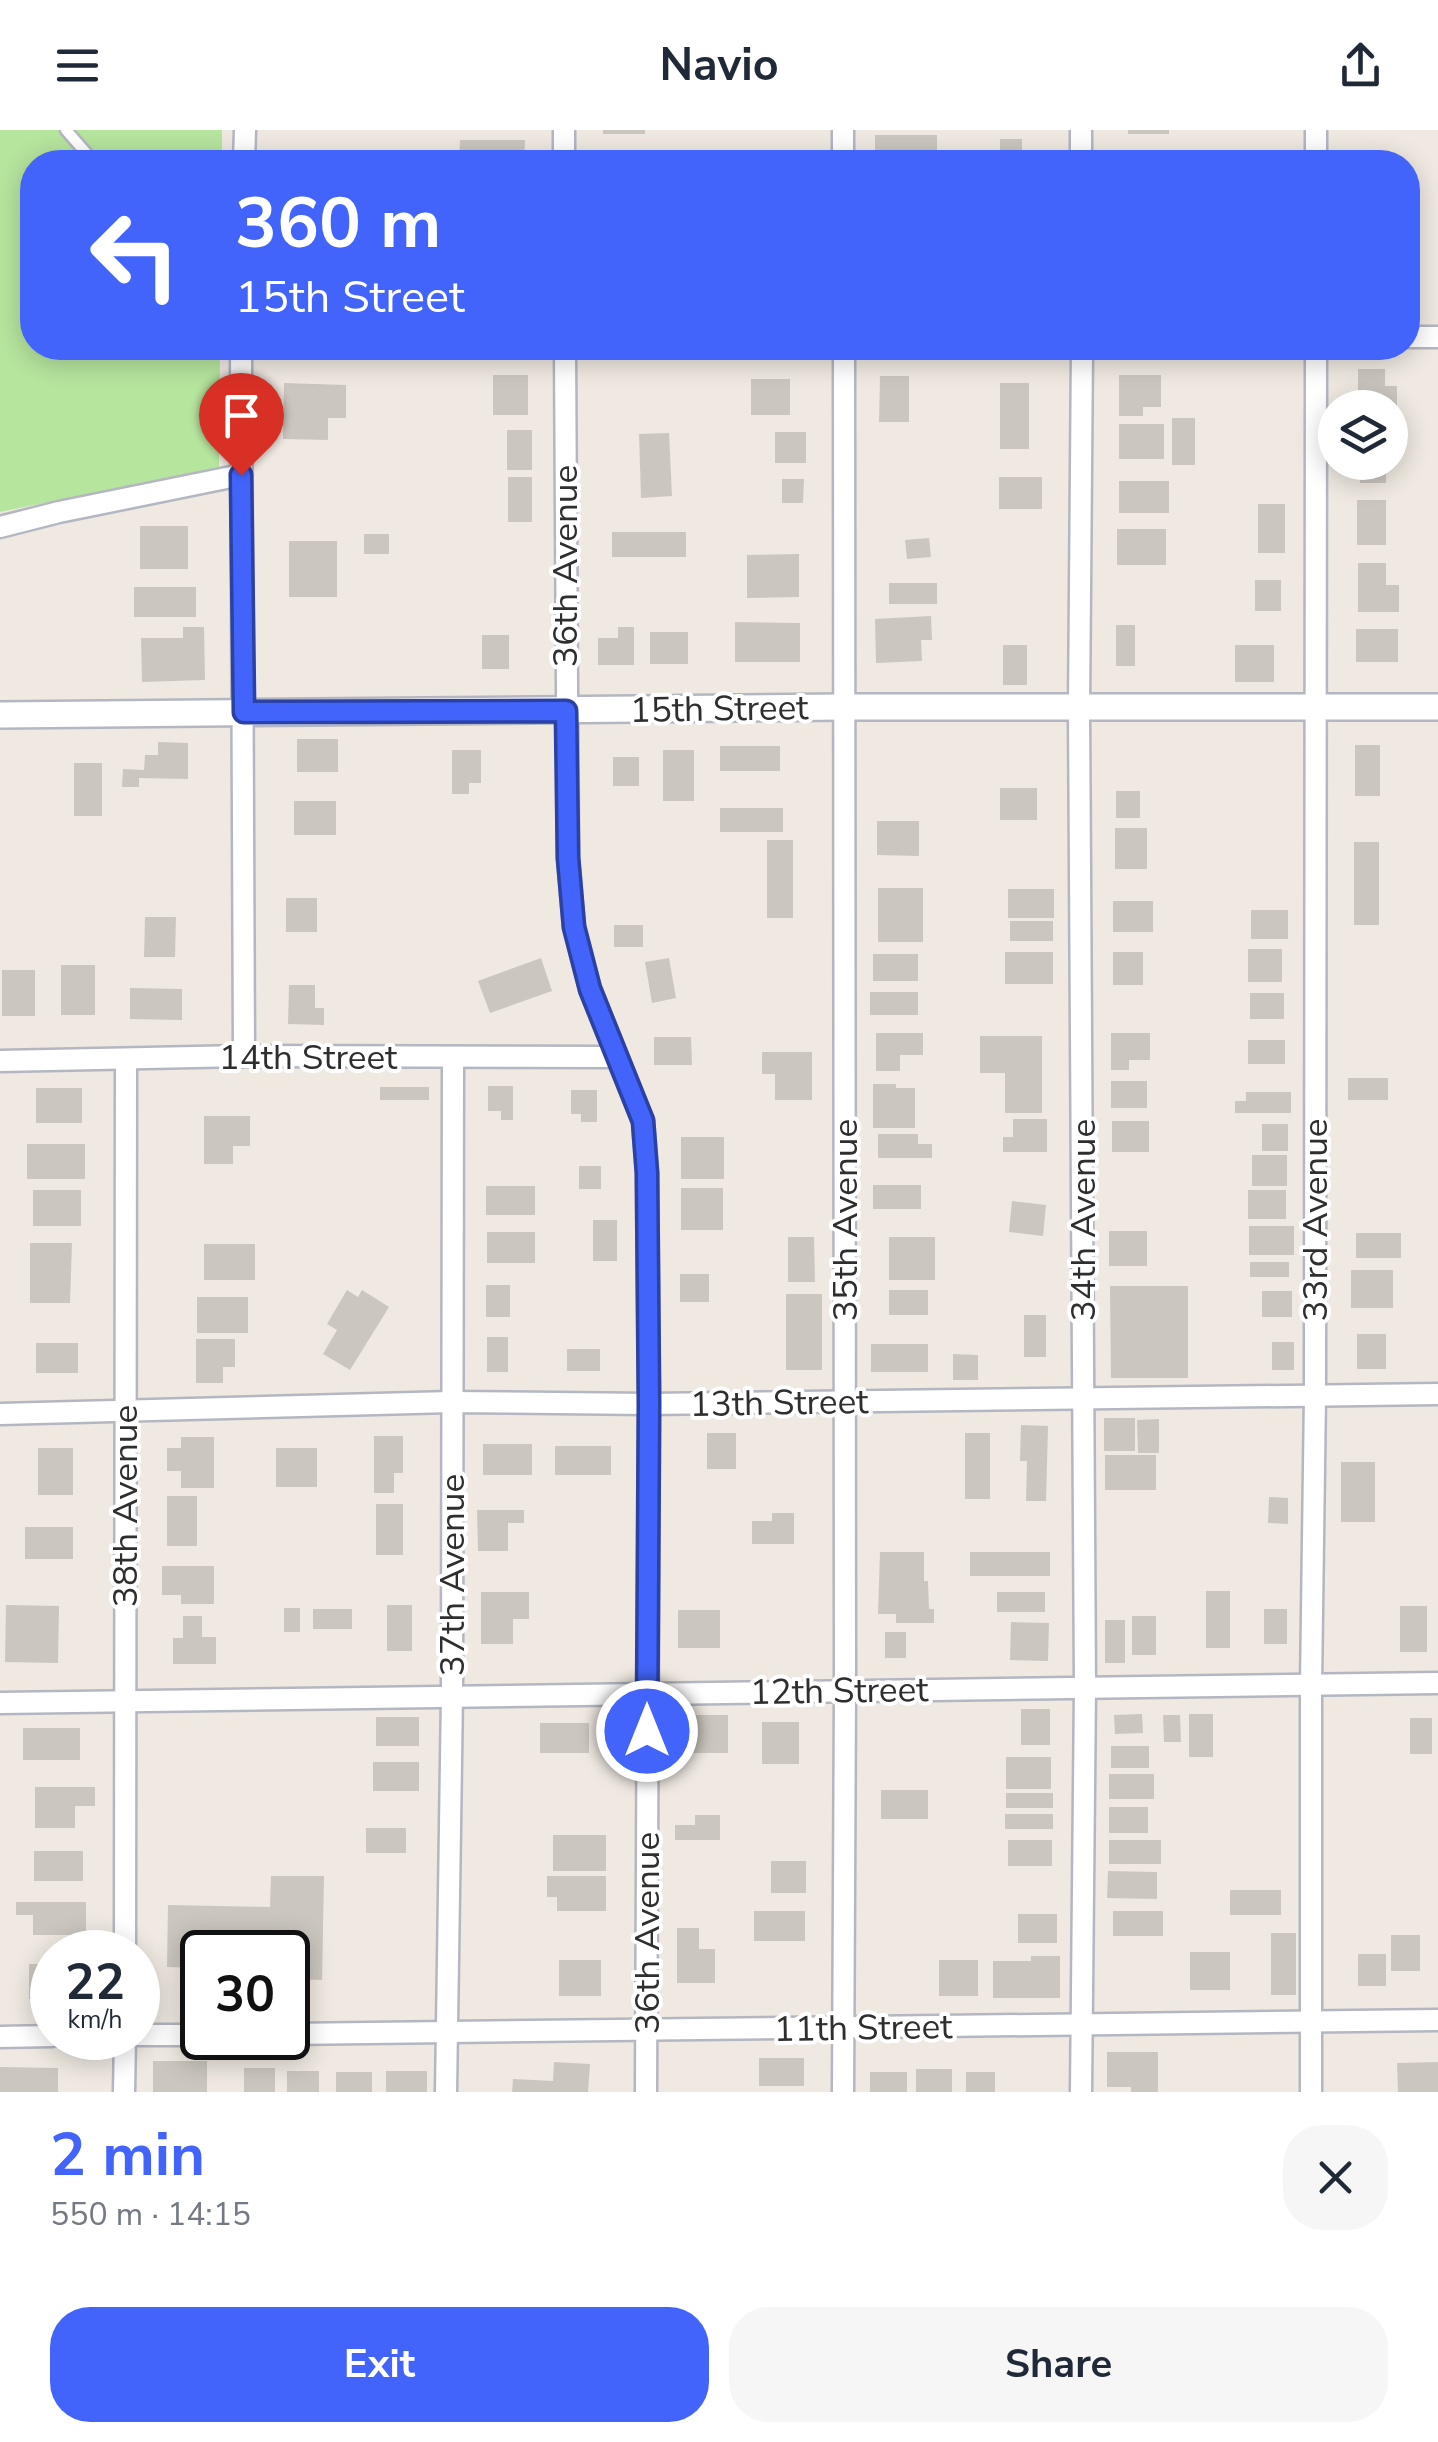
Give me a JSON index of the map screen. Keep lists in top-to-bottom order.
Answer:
{
  "streets": {
    "street": [
      "36th Avenue",
      "15th Street",
      "14th Street",
      "35th Avenue",
      "34th Avenue",
      "33rd Avenue",
      "13th Street",
      "38th Avenue",
      "37th Avenue",
      "12th Street",
      "11th Street"
    ]
  },
  "crossings": [
    ["36th Avenue", "15th Street"],
    ["36th Avenue", "14th Street"],
    ["36th Avenue", "13th Street"],
    ["36th Avenue", "12th Street"],
    ["36th Avenue", "11th Street"],
    ["15th Street", "35th Avenue"],
    ["15th Street", "34th Avenue"],
    ["15th Street", "33rd Avenue"],
    ["14th Street", "38th Avenue"],
    ["14th Street", "37th Avenue"],
    ["35th Avenue", "13th Street"],
    ["35th Avenue", "12th Street"],
    ["35th Avenue", "11th Street"],
    ["34th Avenue", "13th Street"],
    ["34th Avenue", "12th Street"],
    ["34th Avenue", "11th Street"],
    ["33rd Avenue", "13th Street"],
    ["33rd Avenue", "12th Street"],
    ["33rd Avenue", "11th Street"],
    ["13th Street", "38th Avenue"],
    ["13th Street", "37th Avenue"],
    ["38th Avenue", "12th Street"],
    ["37th Avenue", "12th Street"],
    ["37th Avenue", "11th Street"]
  ],
  "page": {
    "header": "Navio",
    "turn": ["360 m", "15th Street"],
    "speed": "22 km/h",
    "limit": "30",
    "heading": ["2 min", "550 m · 14:15"],
    "buttons": ["Exit", "Share"]
  }
}
